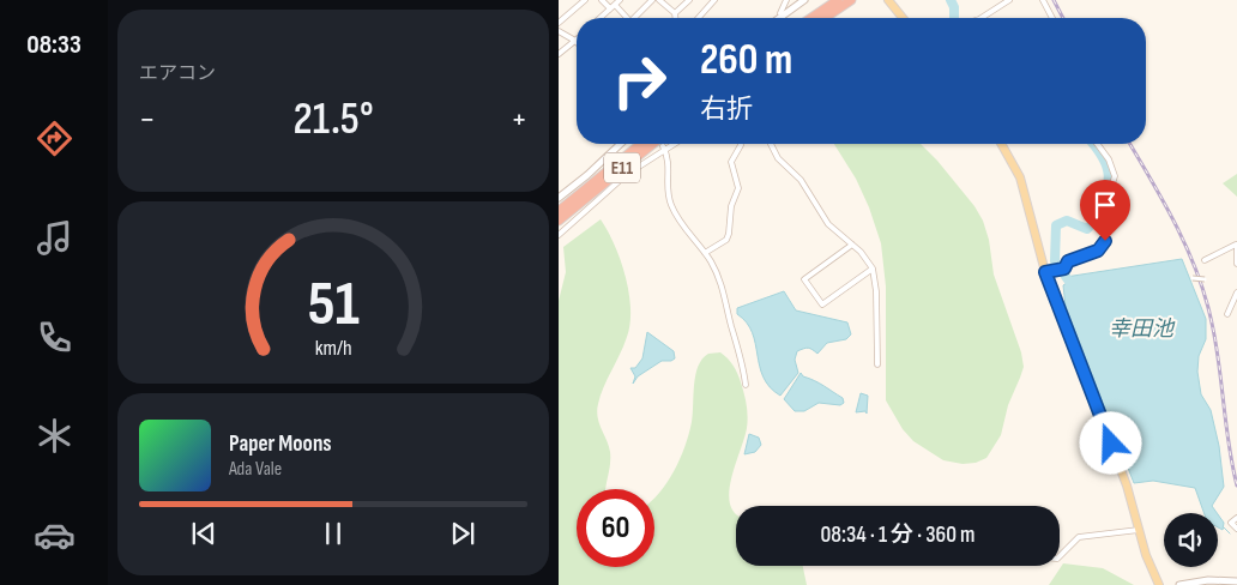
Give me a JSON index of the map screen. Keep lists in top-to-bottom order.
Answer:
{
  "streets": {
    "highway": ["E11"]
  },
  "water": ["幸田池"],
  "page": {
    "tabs": "08:33",
    "tile": "エアコン",
    "turn": ["260 m", "右折"],
    "heat": ["−", "21.5°", "+"],
    "song": ["Paper Moons", "Ada Vale"],
    "limit": "60",
    "trip": "08:34 · 1 分 · 360 m",
    "gauge": ["51", "km/h"]
  }
}
